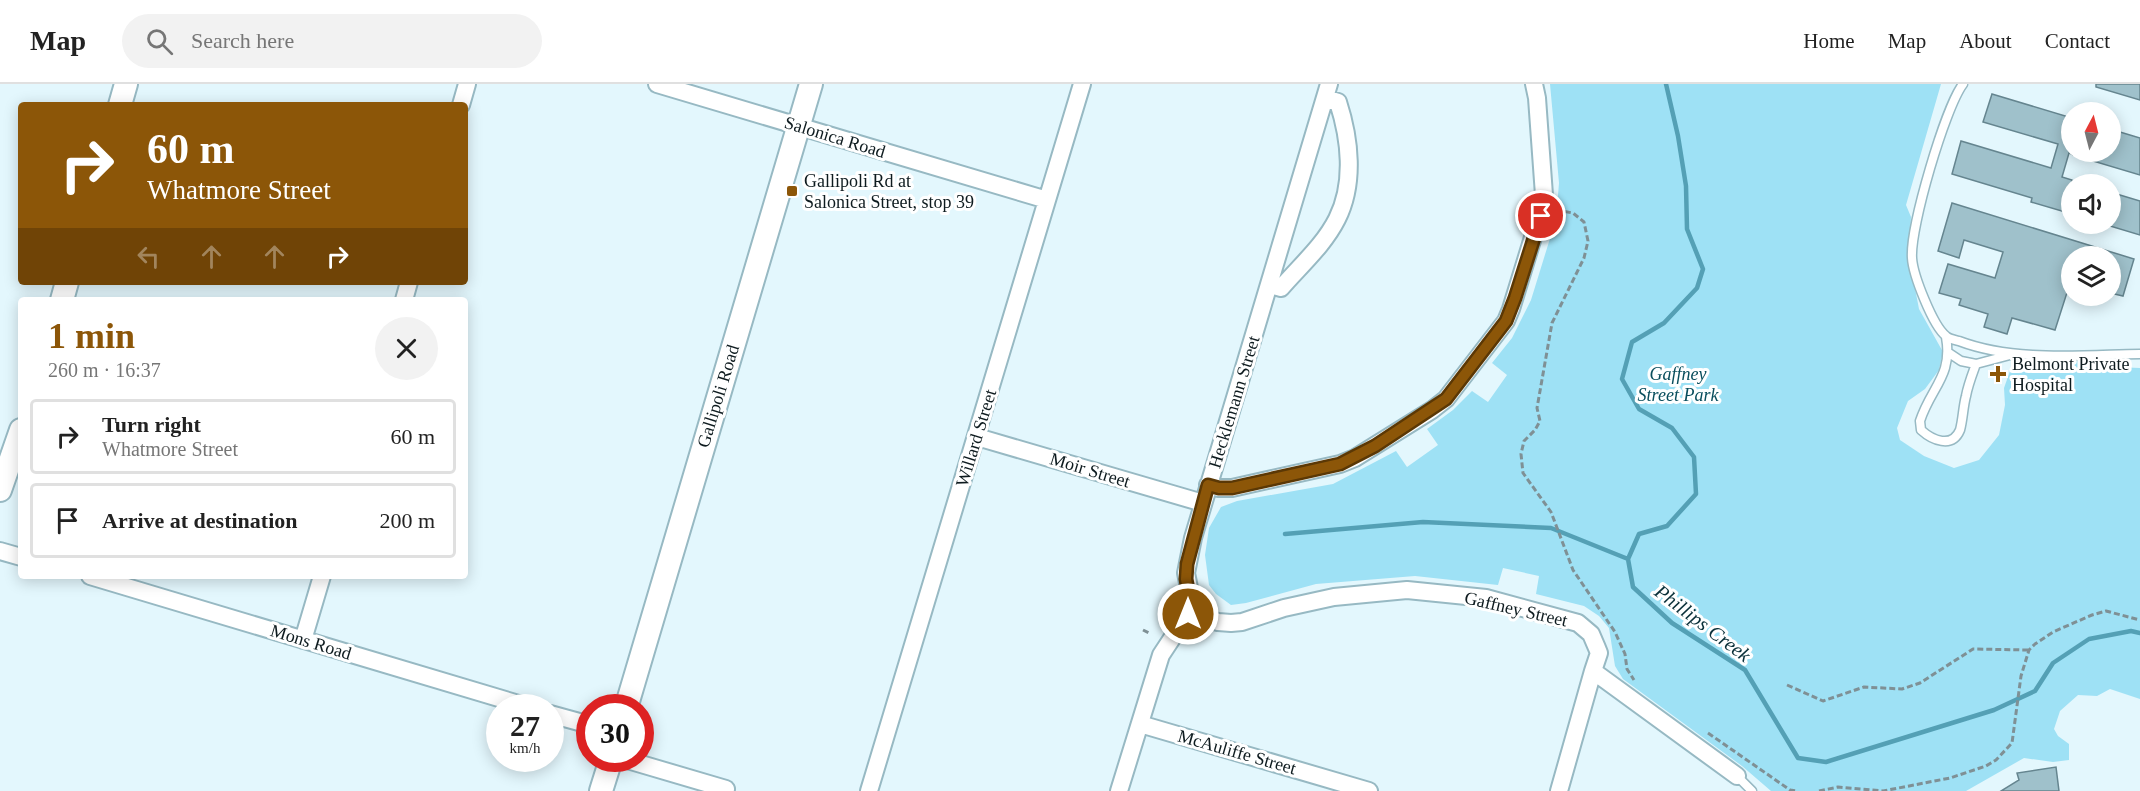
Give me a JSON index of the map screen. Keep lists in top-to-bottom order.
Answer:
{
  "streets": {
    "street": [
      "Salonica Road",
      "Gallipoli Road",
      "Hecklemann Street",
      "Willard Street",
      "Moir Street",
      "Gaffney Street",
      "Mons Road",
      "McAuliffe Street"
    ]
  },
  "crossings": [
    ["Salonica Road", "Gallipoli Road"],
    ["Salonica Road", "Willard Street"],
    ["Hecklemann Street", "Moir Street"],
    ["Hecklemann Street", "Gaffney Street"],
    ["Willard Street", "Moir Street"]
  ],
  "water": ["Phillips Creek"],
  "parks": ["Gaffney Street Park"],
  "places": {
    "transit": ["Gallipoli Rd at Salonica Street, stop 39"],
    "health": ["Belmont Private Hospital"]
  },
  "north": "top",
  "page": {
    "header": "Map",
    "search": "Search here",
    "nav": [
      "Home",
      "Map",
      "About",
      "Contact"
    ],
    "turn": ["60 m", "Whatmore Street"],
    "heading": ["1 min", "260 m · 16:37"],
    "list": [
      {
        "name": "Turn right",
        "note": "Whatmore Street",
        "value": "60 m"
      },
      {
        "name": "Arrive at destination",
        "value": "200 m"
      }
    ],
    "speed": "27 km/h",
    "limit": "30"
  }
}
